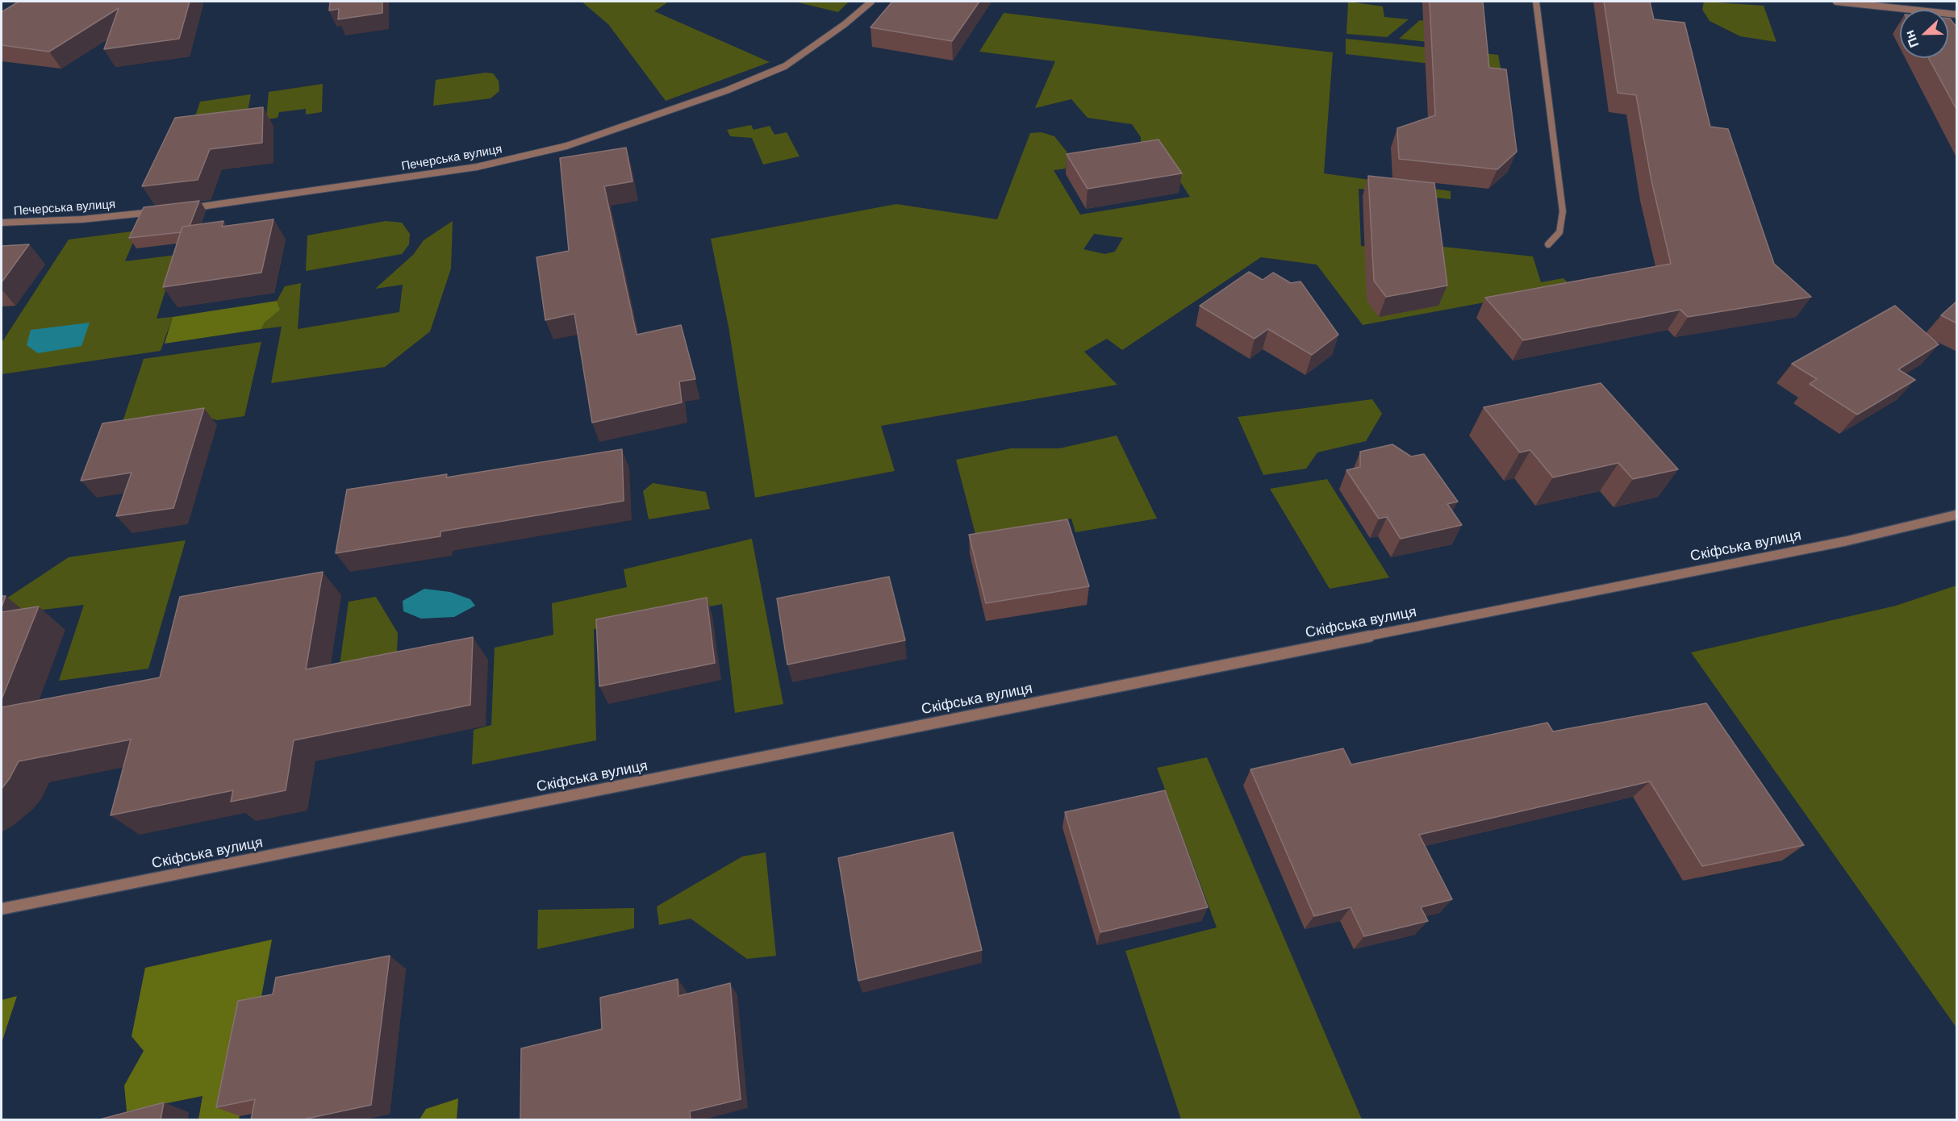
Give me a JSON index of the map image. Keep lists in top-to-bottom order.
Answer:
{
  "streets": {
    "street": ["Печерська вулиця", "Скіфська вулиця"]
  },
  "north": "left"
}
